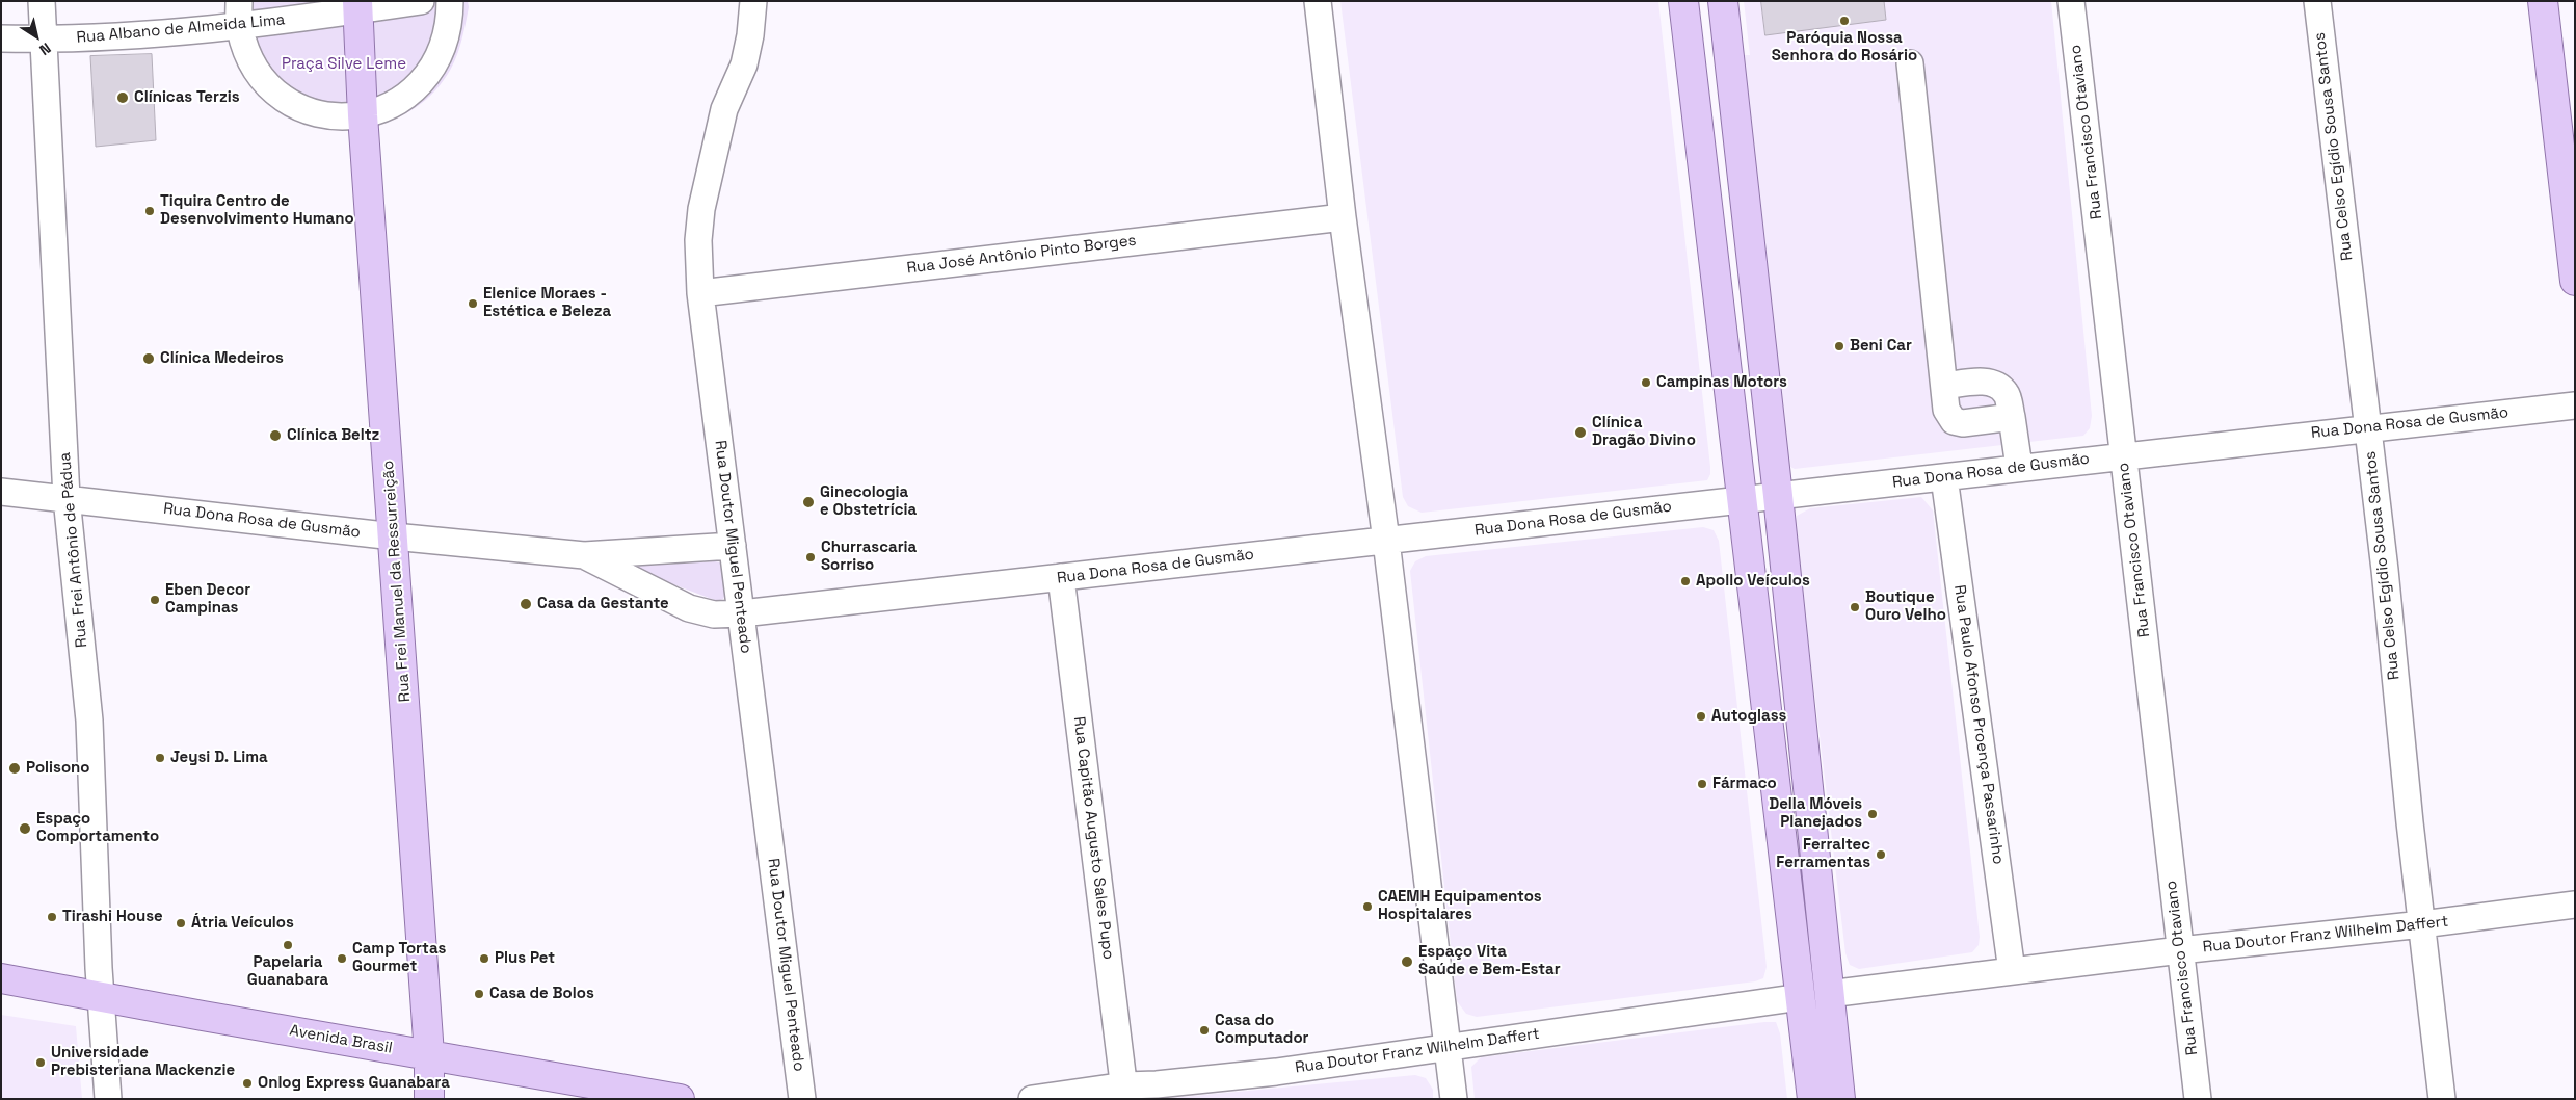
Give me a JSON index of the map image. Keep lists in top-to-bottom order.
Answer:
{
  "streets": {
    "main road": ["Rua Frei Manuel da Ressurreição", "Avenida Brasil"],
    "street": [
      "Rua Albano de Almeida Lima",
      "Rua Francisco Otaviano",
      "Rua Celso Egídio Sousa Santos",
      "Rua José Antônio Pinto Borges",
      "Rua Dona Rosa de Gusmão",
      "Rua Doutor Miguel Penteado",
      "Rua Frei Antônio de Pádua",
      "Rua Paulo Afonso Proença Passarinho",
      "Rua Capitão Augusto Sales Pupo",
      "Rua Doutor Franz Wilhelm Daffert"
    ]
  },
  "crossings": [
    ["Rua Albano de Almeida Lima", "Rua Frei Antônio de Pádua"],
    ["Rua Albano de Almeida Lima", "Rua Frei Manuel da Ressurreição"],
    ["Rua Francisco Otaviano", "Rua Dona Rosa de Gusmão"],
    ["Rua Francisco Otaviano", "Rua Doutor Franz Wilhelm Daffert"],
    ["Rua Celso Egídio Sousa Santos", "Rua Dona Rosa de Gusmão"],
    ["Rua Celso Egídio Sousa Santos", "Rua Doutor Franz Wilhelm Daffert"],
    ["Rua José Antônio Pinto Borges", "Rua Doutor Miguel Penteado"],
    ["Rua Dona Rosa de Gusmão", "Rua Doutor Miguel Penteado"],
    ["Rua Dona Rosa de Gusmão", "Rua Frei Antônio de Pádua"],
    ["Rua Dona Rosa de Gusmão", "Rua Frei Manuel da Ressurreição"],
    ["Rua Dona Rosa de Gusmão", "Rua Paulo Afonso Proença Passarinho"],
    ["Rua Dona Rosa de Gusmão", "Rua Capitão Augusto Sales Pupo"],
    ["Rua Frei Antônio de Pádua", "Avenida Brasil"],
    ["Rua Frei Manuel da Ressurreição", "Avenida Brasil"],
    ["Rua Paulo Afonso Proença Passarinho", "Rua Doutor Franz Wilhelm Daffert"],
    ["Rua Capitão Augusto Sales Pupo", "Rua Doutor Franz Wilhelm Daffert"]
  ],
  "parks": ["Praça Silve Leme"],
  "places": [
    "Paróquia Nossa Senhora do Rosário",
    "Clínicas Terzis",
    "Tiquira Centro de Desenvolvimento Humano",
    "Elenice Moraes - Estética e Beleza",
    "Beni Car",
    "Clínica Medeiros",
    "Campinas Motors",
    "Clínica Dragão Divino",
    "Clínica Beltz",
    "Ginecologia e Obstetrícia",
    "Churrascaria Sorriso",
    "Apollo Veículos",
    "Eben Decor Campinas",
    "Casa da Gestante",
    "Boutique Ouro Velho",
    "Autoglass",
    "Jeysi D. Lima",
    "Polisono",
    "Fármaco",
    "Della Móveis Planejados",
    "Espaço Comportamento",
    "Ferraltec Ferramentas",
    "CAEMH Equipamentos Hospitalares",
    "Tirashi House",
    "Átria Veículos",
    "Papelaria Guanabara",
    "Camp Tortas Gourmet",
    "Plus Pet",
    "Espaço Vita Saúde e Bem-Estar",
    "Casa de Bolos",
    "Casa do Computador",
    "Universidade Prebisteriana Mackenzie",
    "Onlog Express Guanabara"
  ],
  "north": "bottom right"
}
